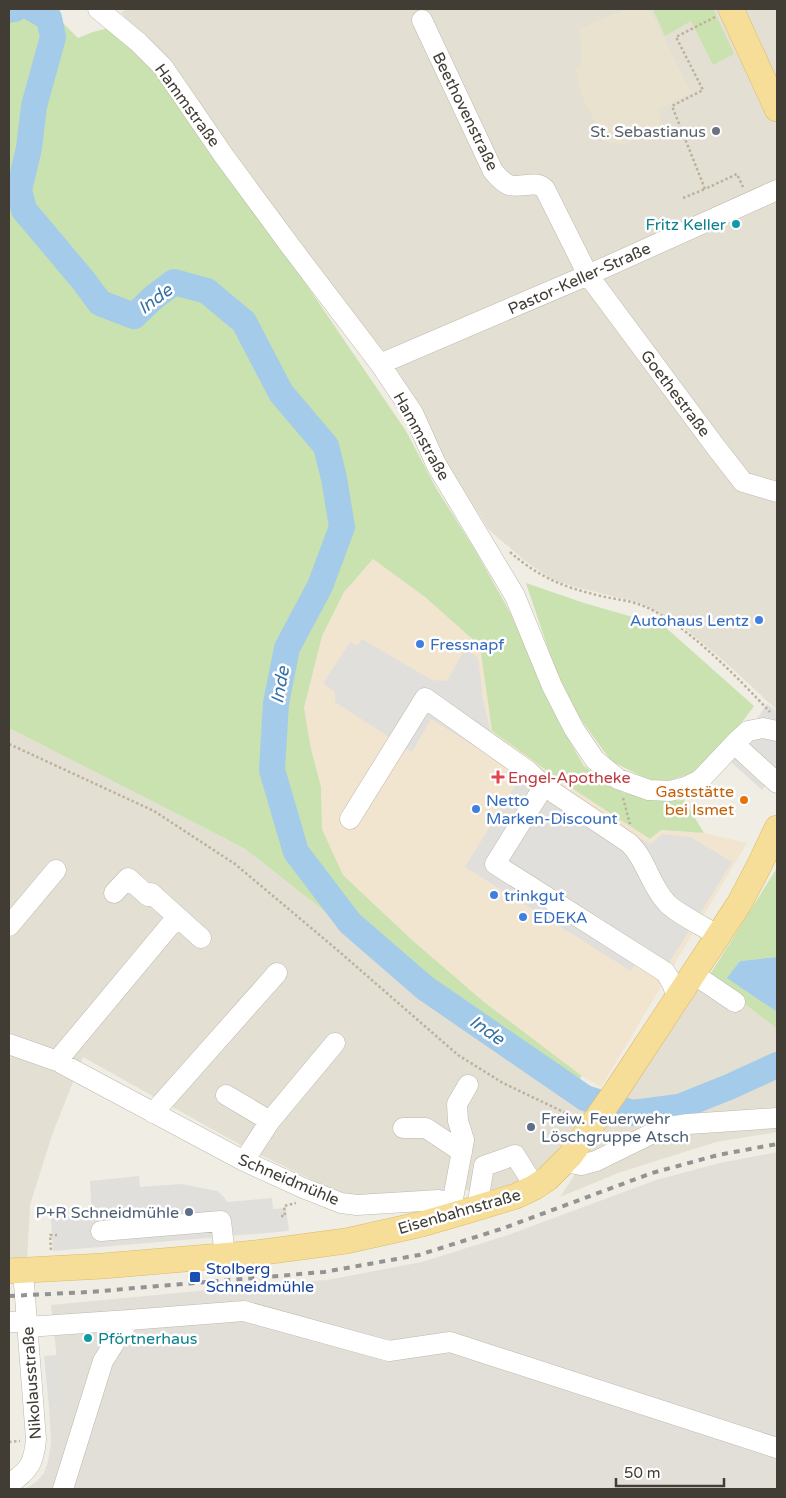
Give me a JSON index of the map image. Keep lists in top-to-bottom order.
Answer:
{
  "streets": {
    "main road": ["Eisenbahnstraße"],
    "street": [
      "Hammstraße",
      "Beethovenstraße",
      "Pastor-Keller-Straße",
      "Goethestraße",
      "Schneidmühle",
      "Nikolausstraße"
    ]
  },
  "crossings": [
    ["Hammstraße", "Pastor-Keller-Straße"],
    ["Beethovenstraße", "Pastor-Keller-Straße"],
    ["Beethovenstraße", "Goethestraße"],
    ["Pastor-Keller-Straße", "Goethestraße"],
    ["Schneidmühle", "Eisenbahnstraße"],
    ["Eisenbahnstraße", "Nikolausstraße"]
  ],
  "water": ["Inde"],
  "places": {
    "other": [
      "St. Sebastianus",
      "Fritz Keller",
      "Autohaus Lentz",
      "Fressnapf",
      "Gaststätte bei Ismet",
      "Netto Marken-Discount",
      "trinkgut",
      "EDEKA",
      "Freiw. Feuerwehr Löschgruppe Atsch",
      "P+R Schneidmühle",
      "Pförtnerhaus"
    ],
    "health": ["Engel-Apotheke"],
    "transit": ["Stolberg Schneidmühle"]
  },
  "scale_bar": "50 m"
}
